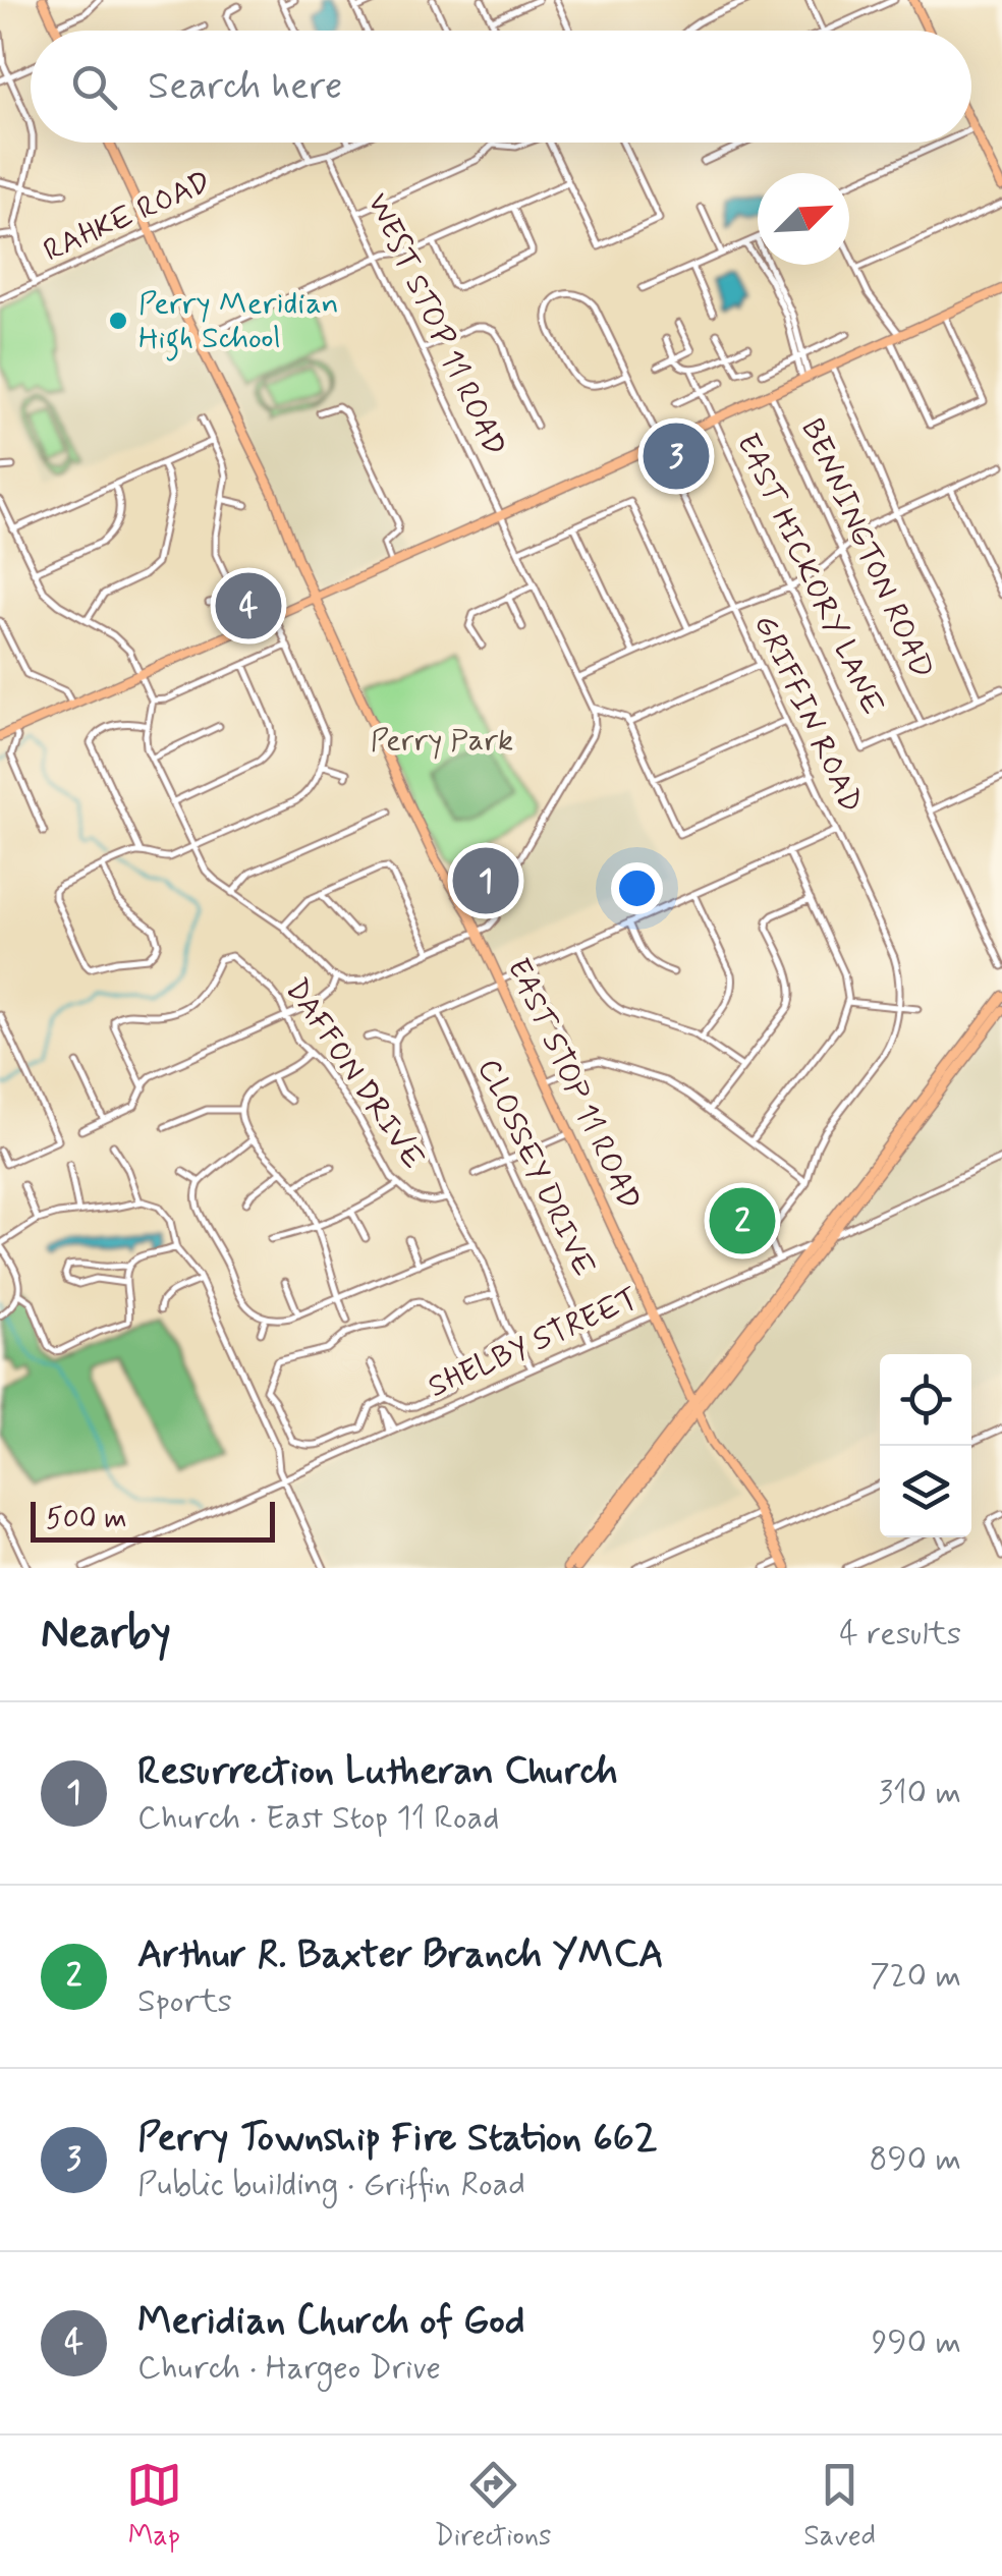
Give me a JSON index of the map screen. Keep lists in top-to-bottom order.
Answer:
{
  "streets": {
    "main road": ["EAST STOP 11 ROAD"],
    "street": [
      "RAHKE ROAD",
      "WEST STOP 11 ROAD",
      "BENNINGTON ROAD",
      "EAST HICKORY LANE",
      "GRIFFIN ROAD",
      "DAFFON DRIVE",
      "CLOSSEY DRIVE",
      "SHELBY STREET"
    ]
  },
  "crossings": [
    ["RAHKE ROAD", "WEST STOP 11 ROAD"],
    ["EAST STOP 11 ROAD", "SHELBY STREET"],
    ["CLOSSEY DRIVE", "SHELBY STREET"]
  ],
  "parks": ["Perry Park"],
  "places": ["Perry Meridian High School"],
  "scale_bar": "500 m",
  "north": "top right",
  "page": {
    "search": "Search here",
    "pins": [
      "3",
      "4",
      "1",
      "2"
    ],
    "scale": "500 m",
    "heading": ["Nearby", "4 results"],
    "list": [
      {
        "mark": "1",
        "name": "Resurrection Lutheran Church",
        "note": "Church · East Stop 11 Road",
        "value": "310 m"
      },
      {
        "mark": "2",
        "name": "Arthur R. Baxter Branch YMCA",
        "note": "Sports",
        "value": "720 m"
      },
      {
        "mark": "3",
        "name": "Perry Township Fire Station 662",
        "note": "Public building · Griffin Road",
        "value": "890 m"
      },
      {
        "mark": "4",
        "name": "Meridian Church of God",
        "note": "Church · Hargeo Drive",
        "value": "990 m"
      }
    ],
    "nav": ["Map", "Directions", "Saved"]
  }
}
